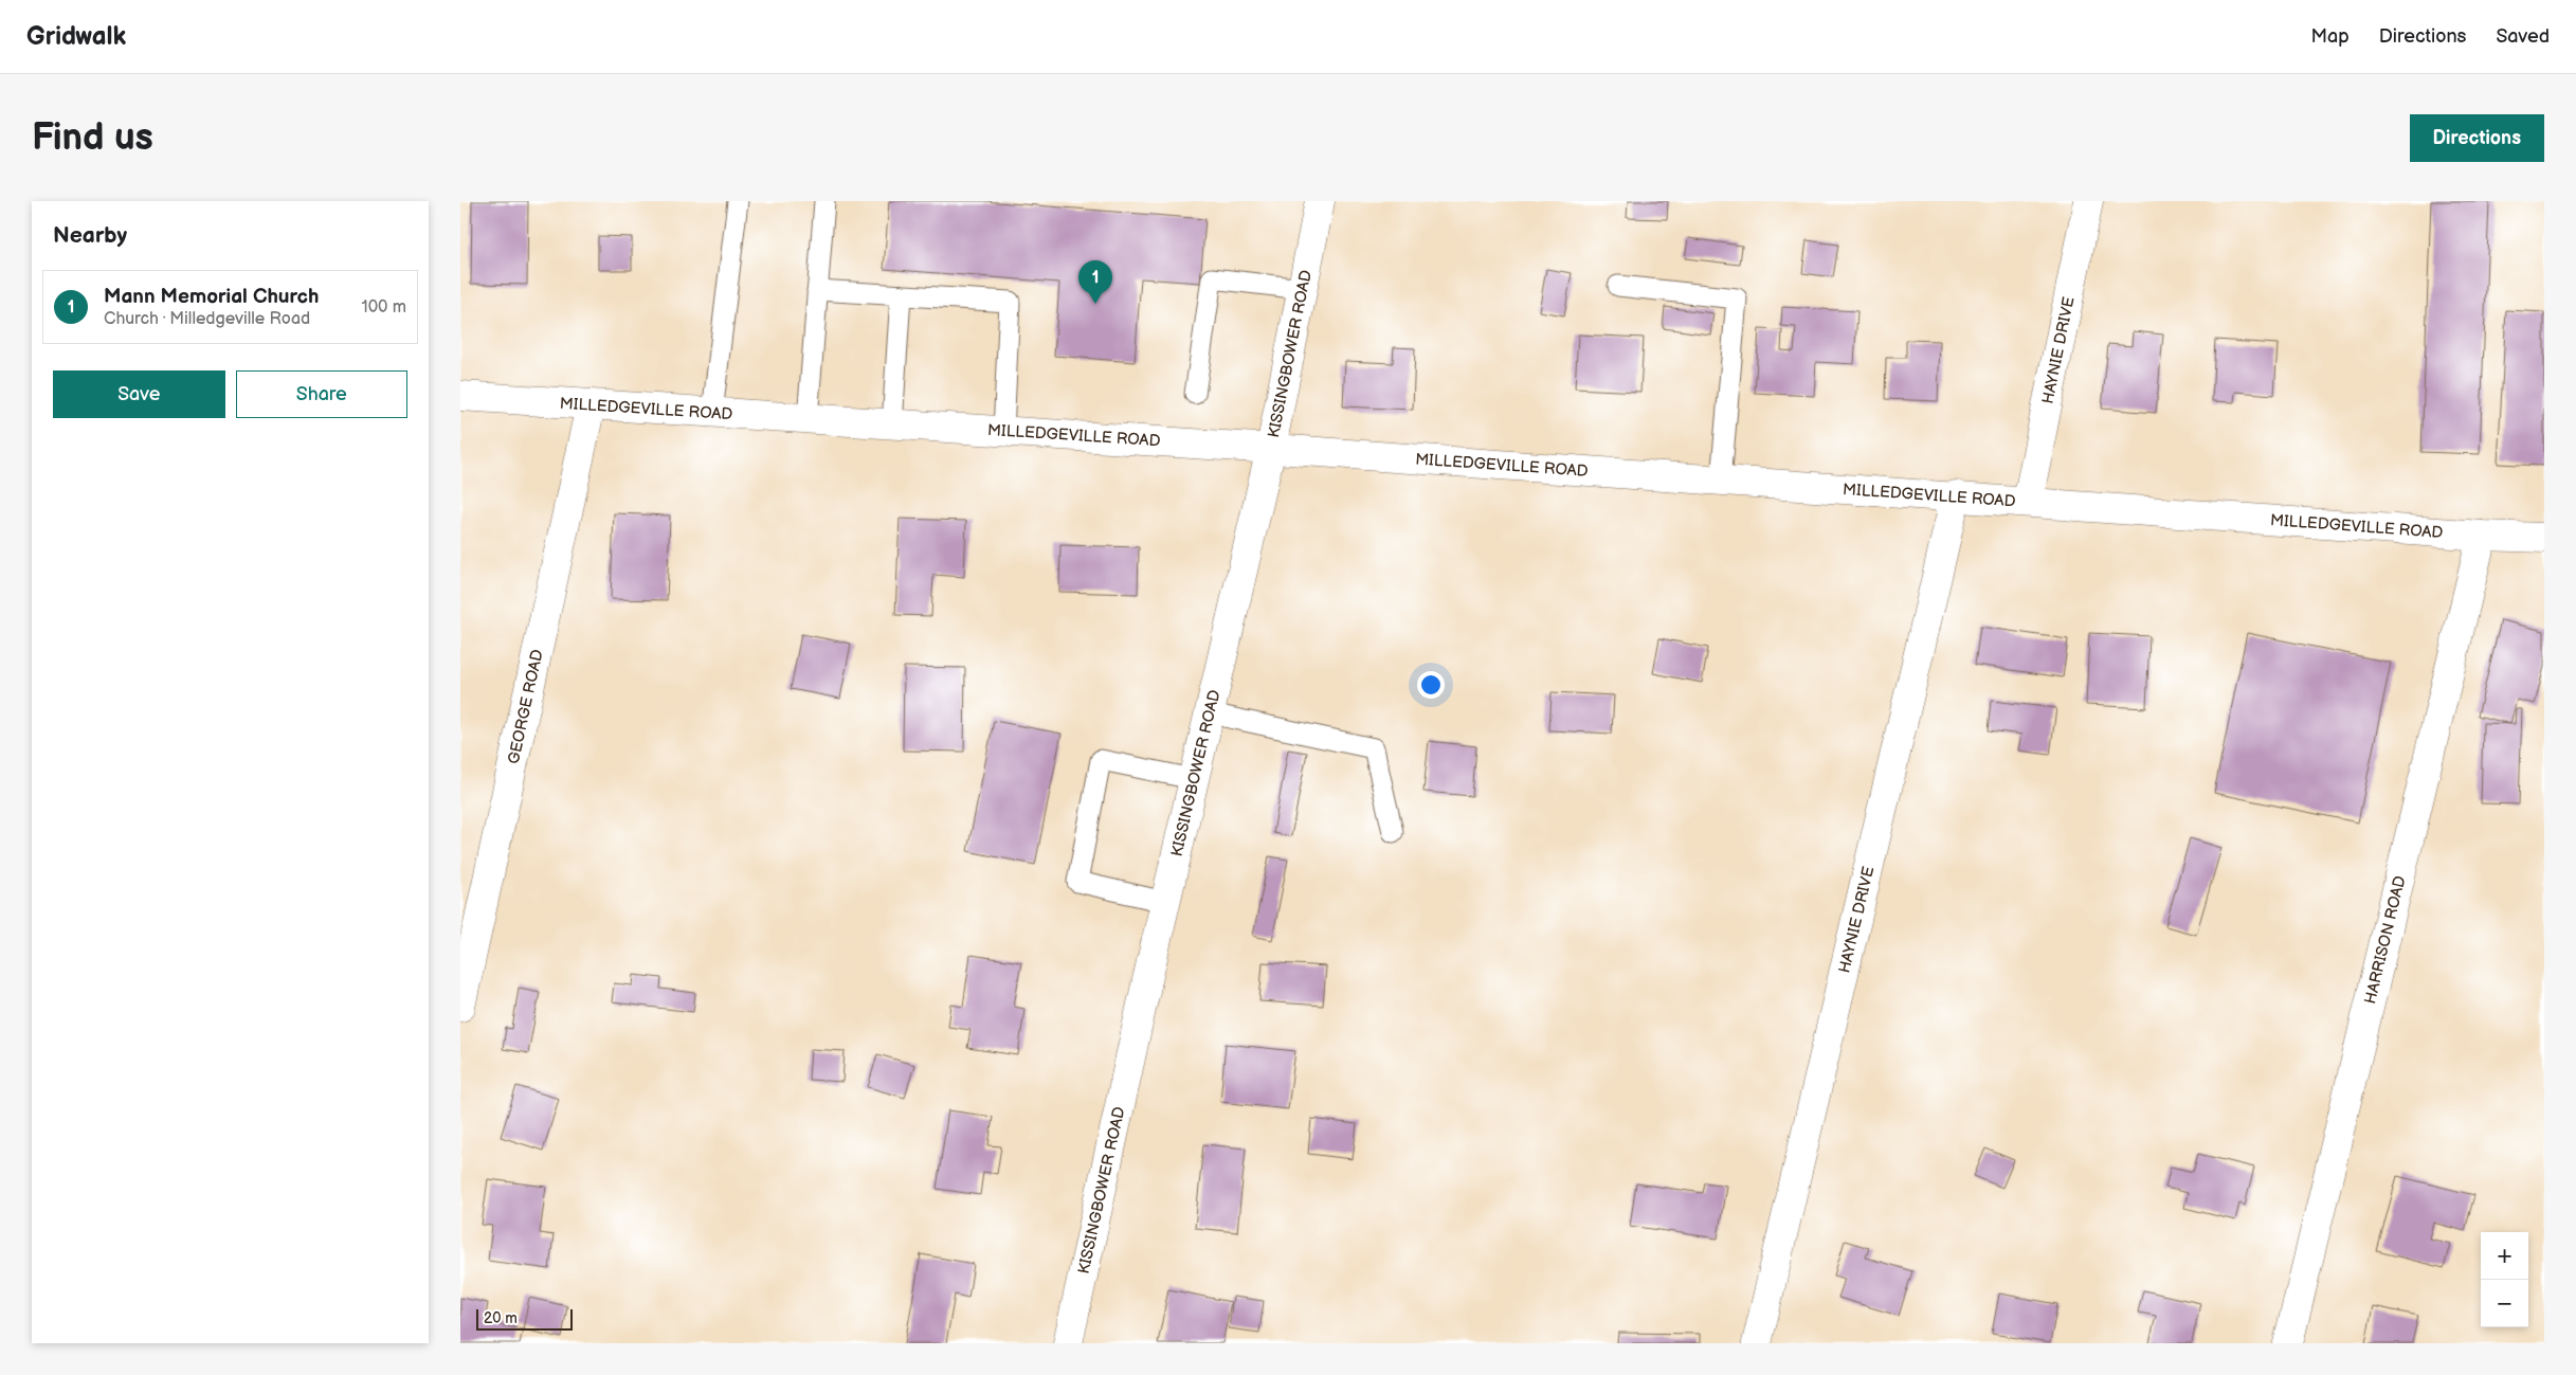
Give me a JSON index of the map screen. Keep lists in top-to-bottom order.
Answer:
{
  "streets": {
    "street": [
      "HAYNIE DRIVE",
      "KISSINGBOWER ROAD",
      "MILLEDGEVILLE ROAD",
      "GEORGE ROAD",
      "HARRISON ROAD"
    ]
  },
  "crossings": [
    ["HAYNIE DRIVE", "MILLEDGEVILLE ROAD"],
    ["KISSINGBOWER ROAD", "MILLEDGEVILLE ROAD"],
    ["MILLEDGEVILLE ROAD", "GEORGE ROAD"],
    ["MILLEDGEVILLE ROAD", "HARRISON ROAD"]
  ],
  "scale_bar": "20 m",
  "page": {
    "header": "Gridwalk",
    "nav": ["Map", "Directions", "Saved"],
    "buttons": [
      "Directions",
      ["Save", "Share"]
    ],
    "title": "Find us",
    "heading": "Nearby",
    "pins": "1",
    "list": [
      {
        "mark": "1",
        "name": "Mann Memorial Church",
        "note": "Church · Milledgeville Road",
        "value": "100 m"
      }
    ],
    "map_buttons": ["+", "−"],
    "scale": "20 m"
  }
}
